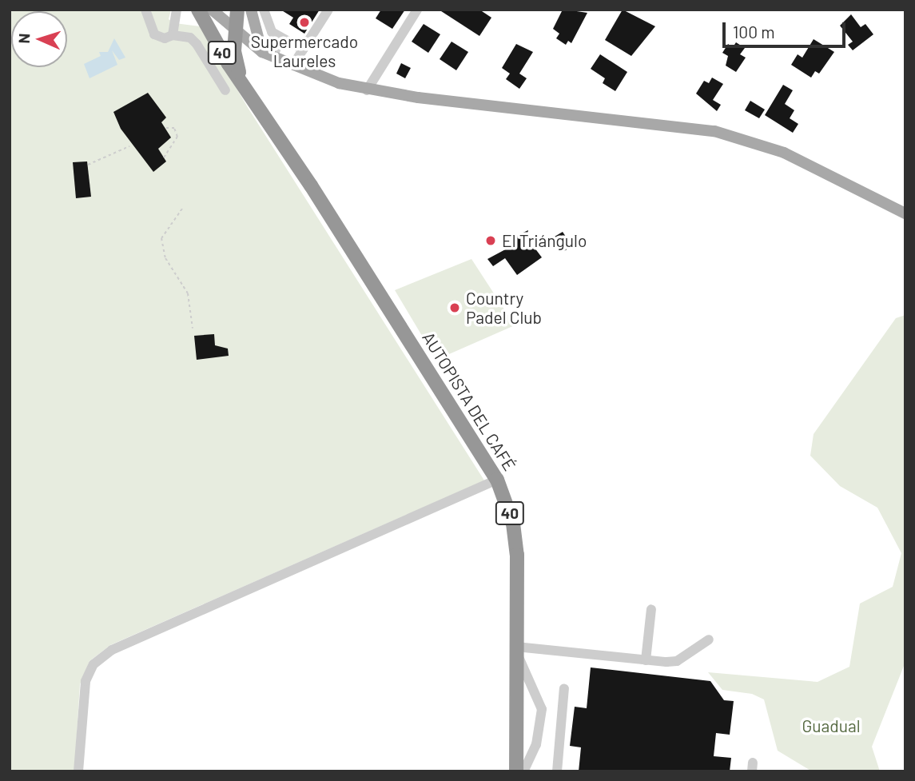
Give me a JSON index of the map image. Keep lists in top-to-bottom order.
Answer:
{
  "streets": {
    "highway": ["40", "AUTOPISTA DEL CAFÉ"]
  },
  "parks": ["Guadual"],
  "places": ["Supermercado Laureles", "El Triángulo", "Country Padel Club"],
  "scale_bar": "100 m",
  "north": "left"
}
